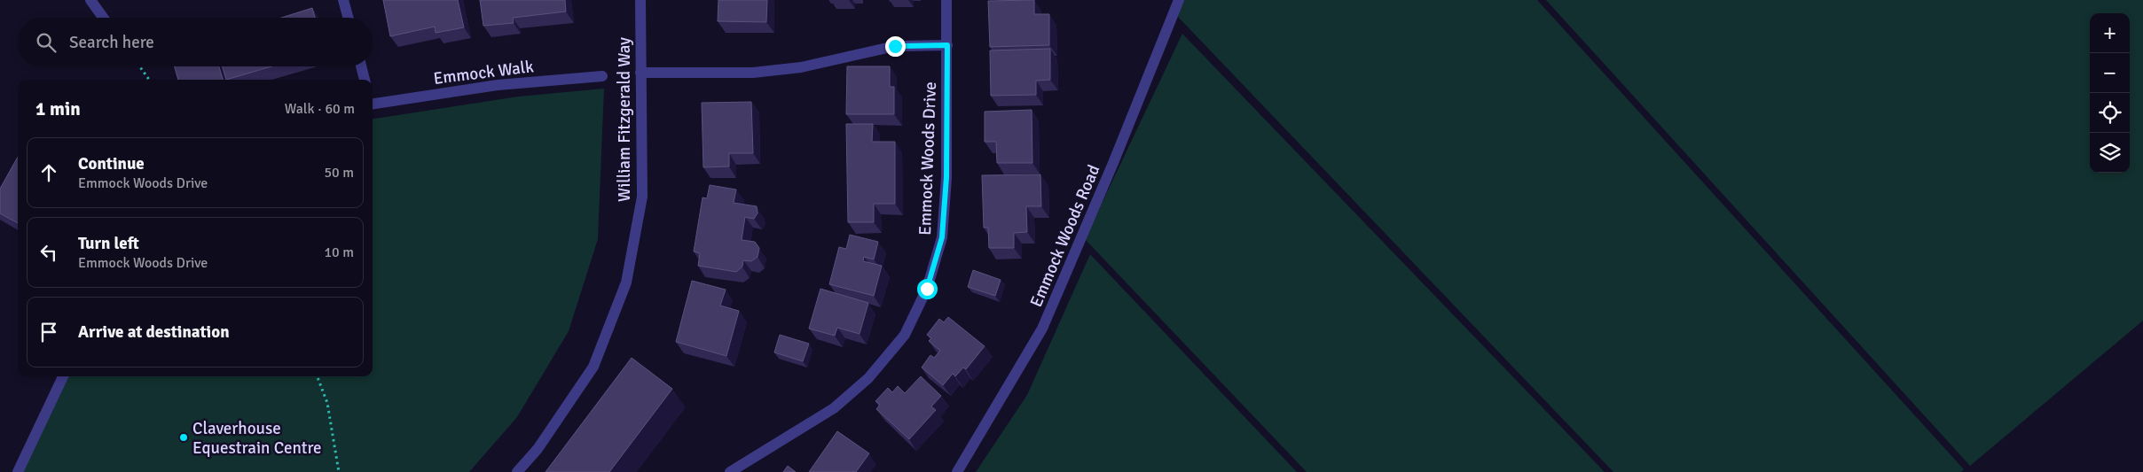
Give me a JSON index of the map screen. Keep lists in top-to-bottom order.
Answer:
{
  "streets": {
    "street": [
      "Emmock Walk",
      "William Fitzgerald Way",
      "Emmock Woods Drive",
      "Emmock Woods Road"
    ]
  },
  "places": ["Claverhouse Equestrain Centre"],
  "page": {
    "map_buttons": ["+", "−"],
    "search": "Search here",
    "heading": ["1 min", "Walk · 60 m"],
    "list": [
      ["Continue", "Emmock Woods Drive", "50 m"],
      ["Turn left", "Emmock Woods Drive", "10 m"],
      "Arrive at destination"
    ]
  }
}
